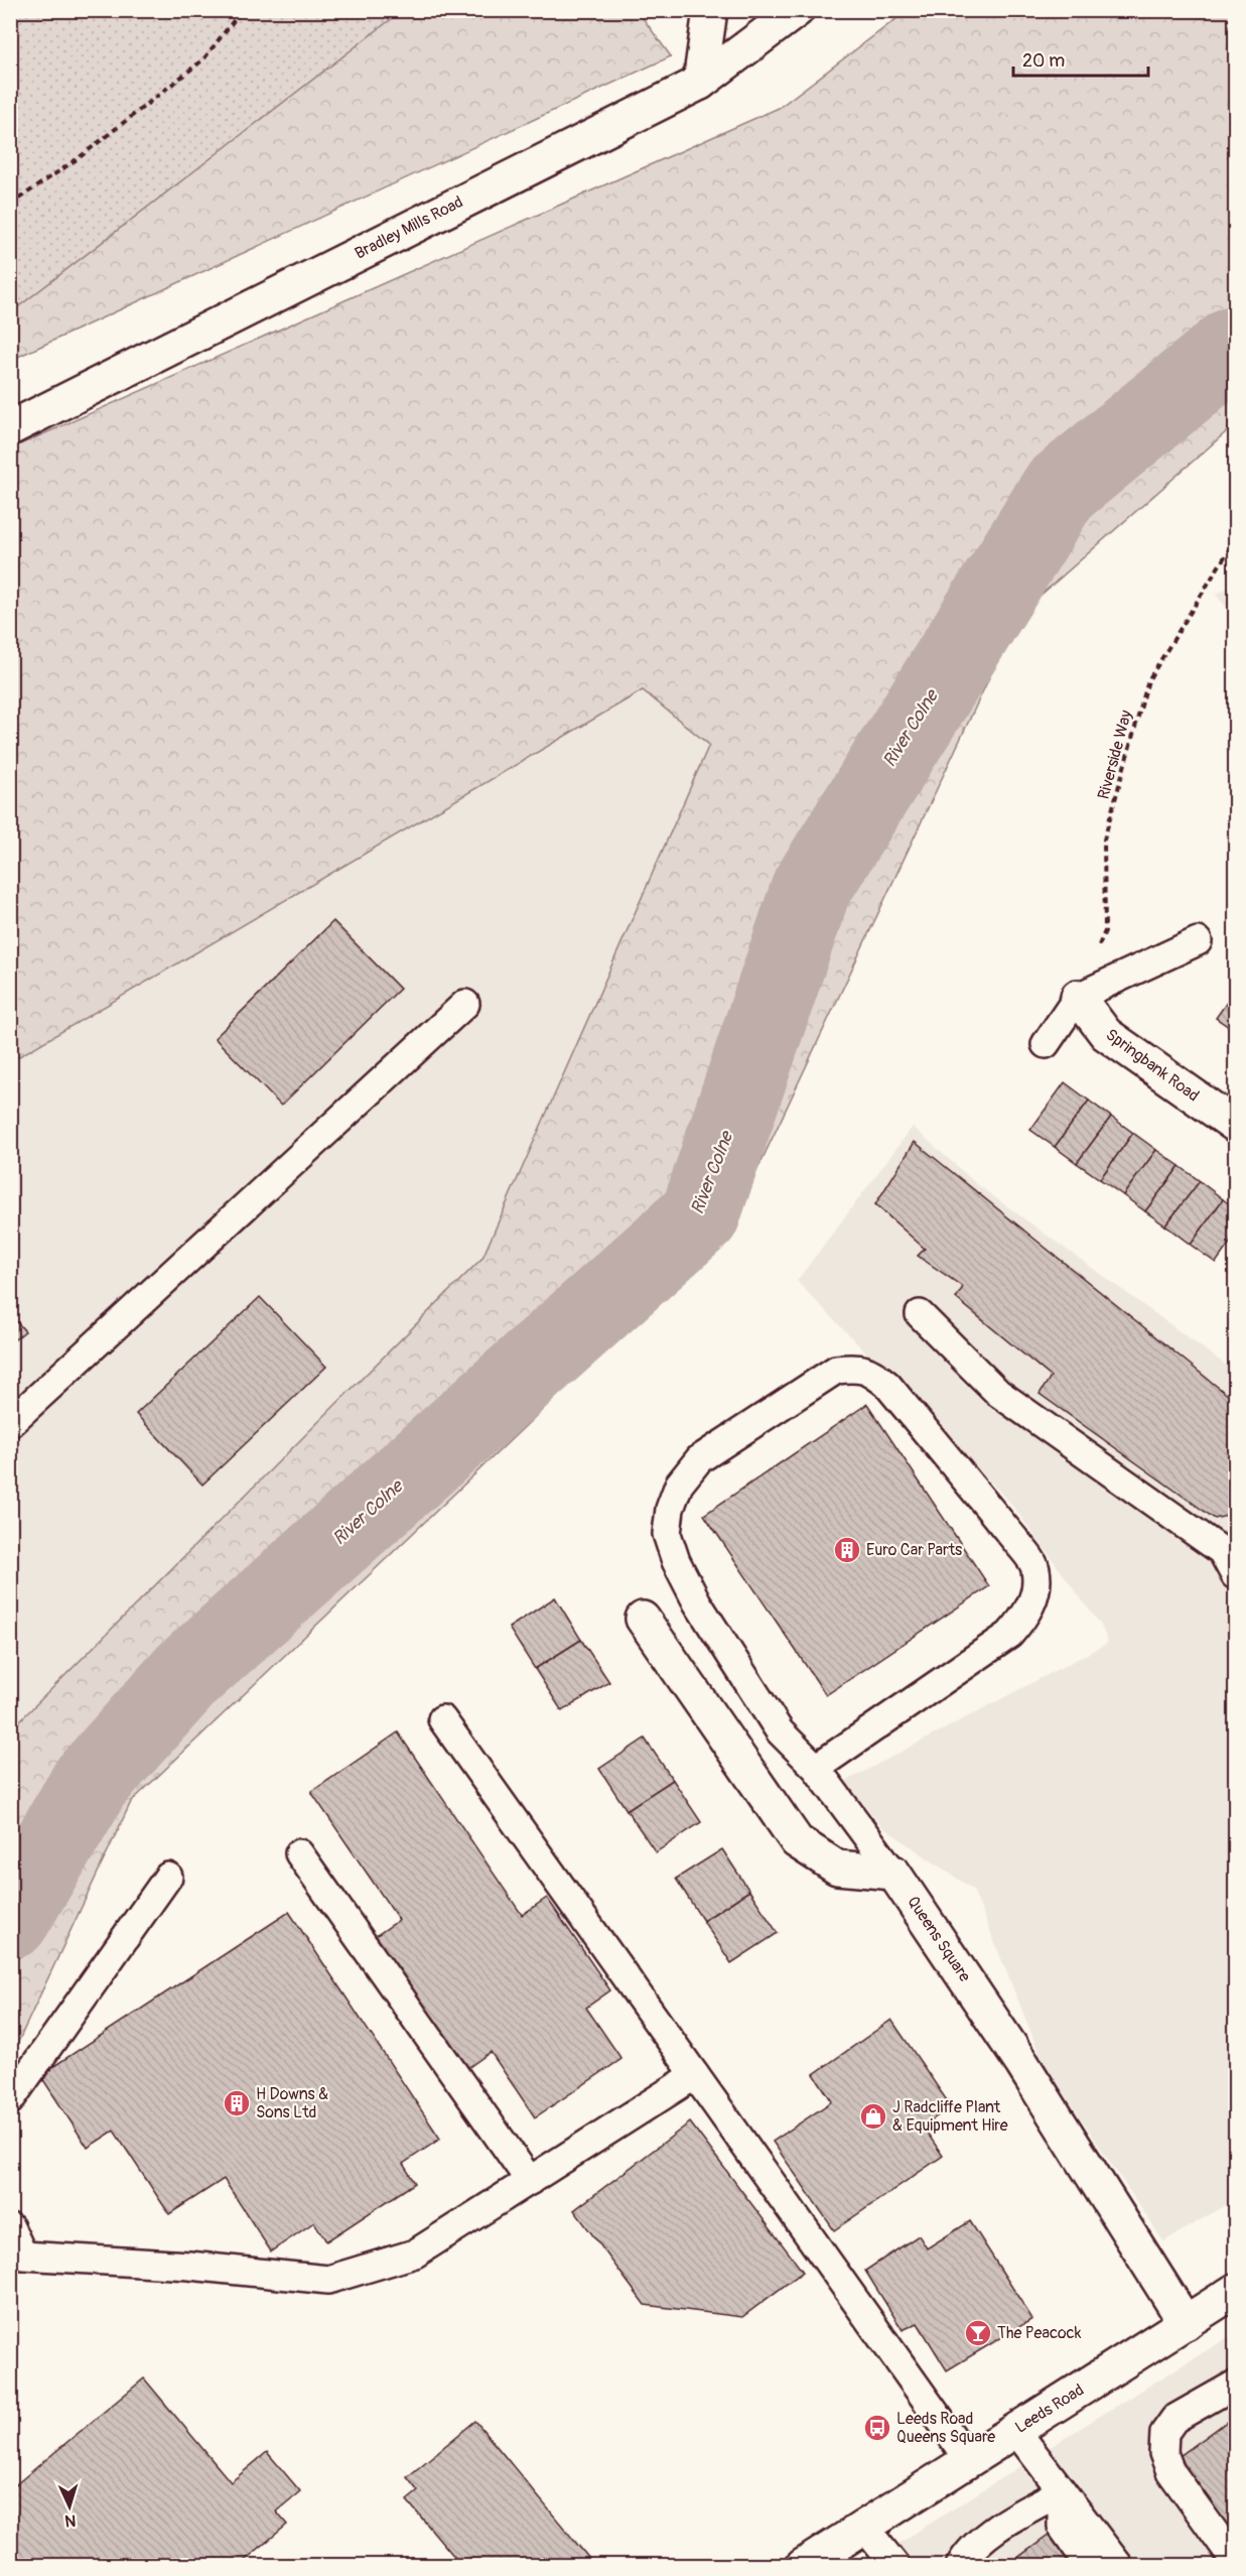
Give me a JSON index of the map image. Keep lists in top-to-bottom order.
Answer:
{
  "streets": {
    "street": [
      "Bradley Mills Road",
      "Springbank Road",
      "Queens Square",
      "Leeds Road"
    ],
    "path": ["Riverside Way"]
  },
  "crossings": [
    ["Riverside Way", "Springbank Road"],
    ["Queens Square", "Leeds Road"]
  ],
  "water": ["River Colne"],
  "places": {
    "building": ["Euro Car Parts", "H Downs & Sons Ltd"],
    "shop": ["J Radcliffe Plant & Equipment Hire"],
    "bar": ["The Peacock"],
    "bus stop": ["Leeds Road Queens Square"]
  },
  "scale_bar": "20 m",
  "north": "bottom"
}
